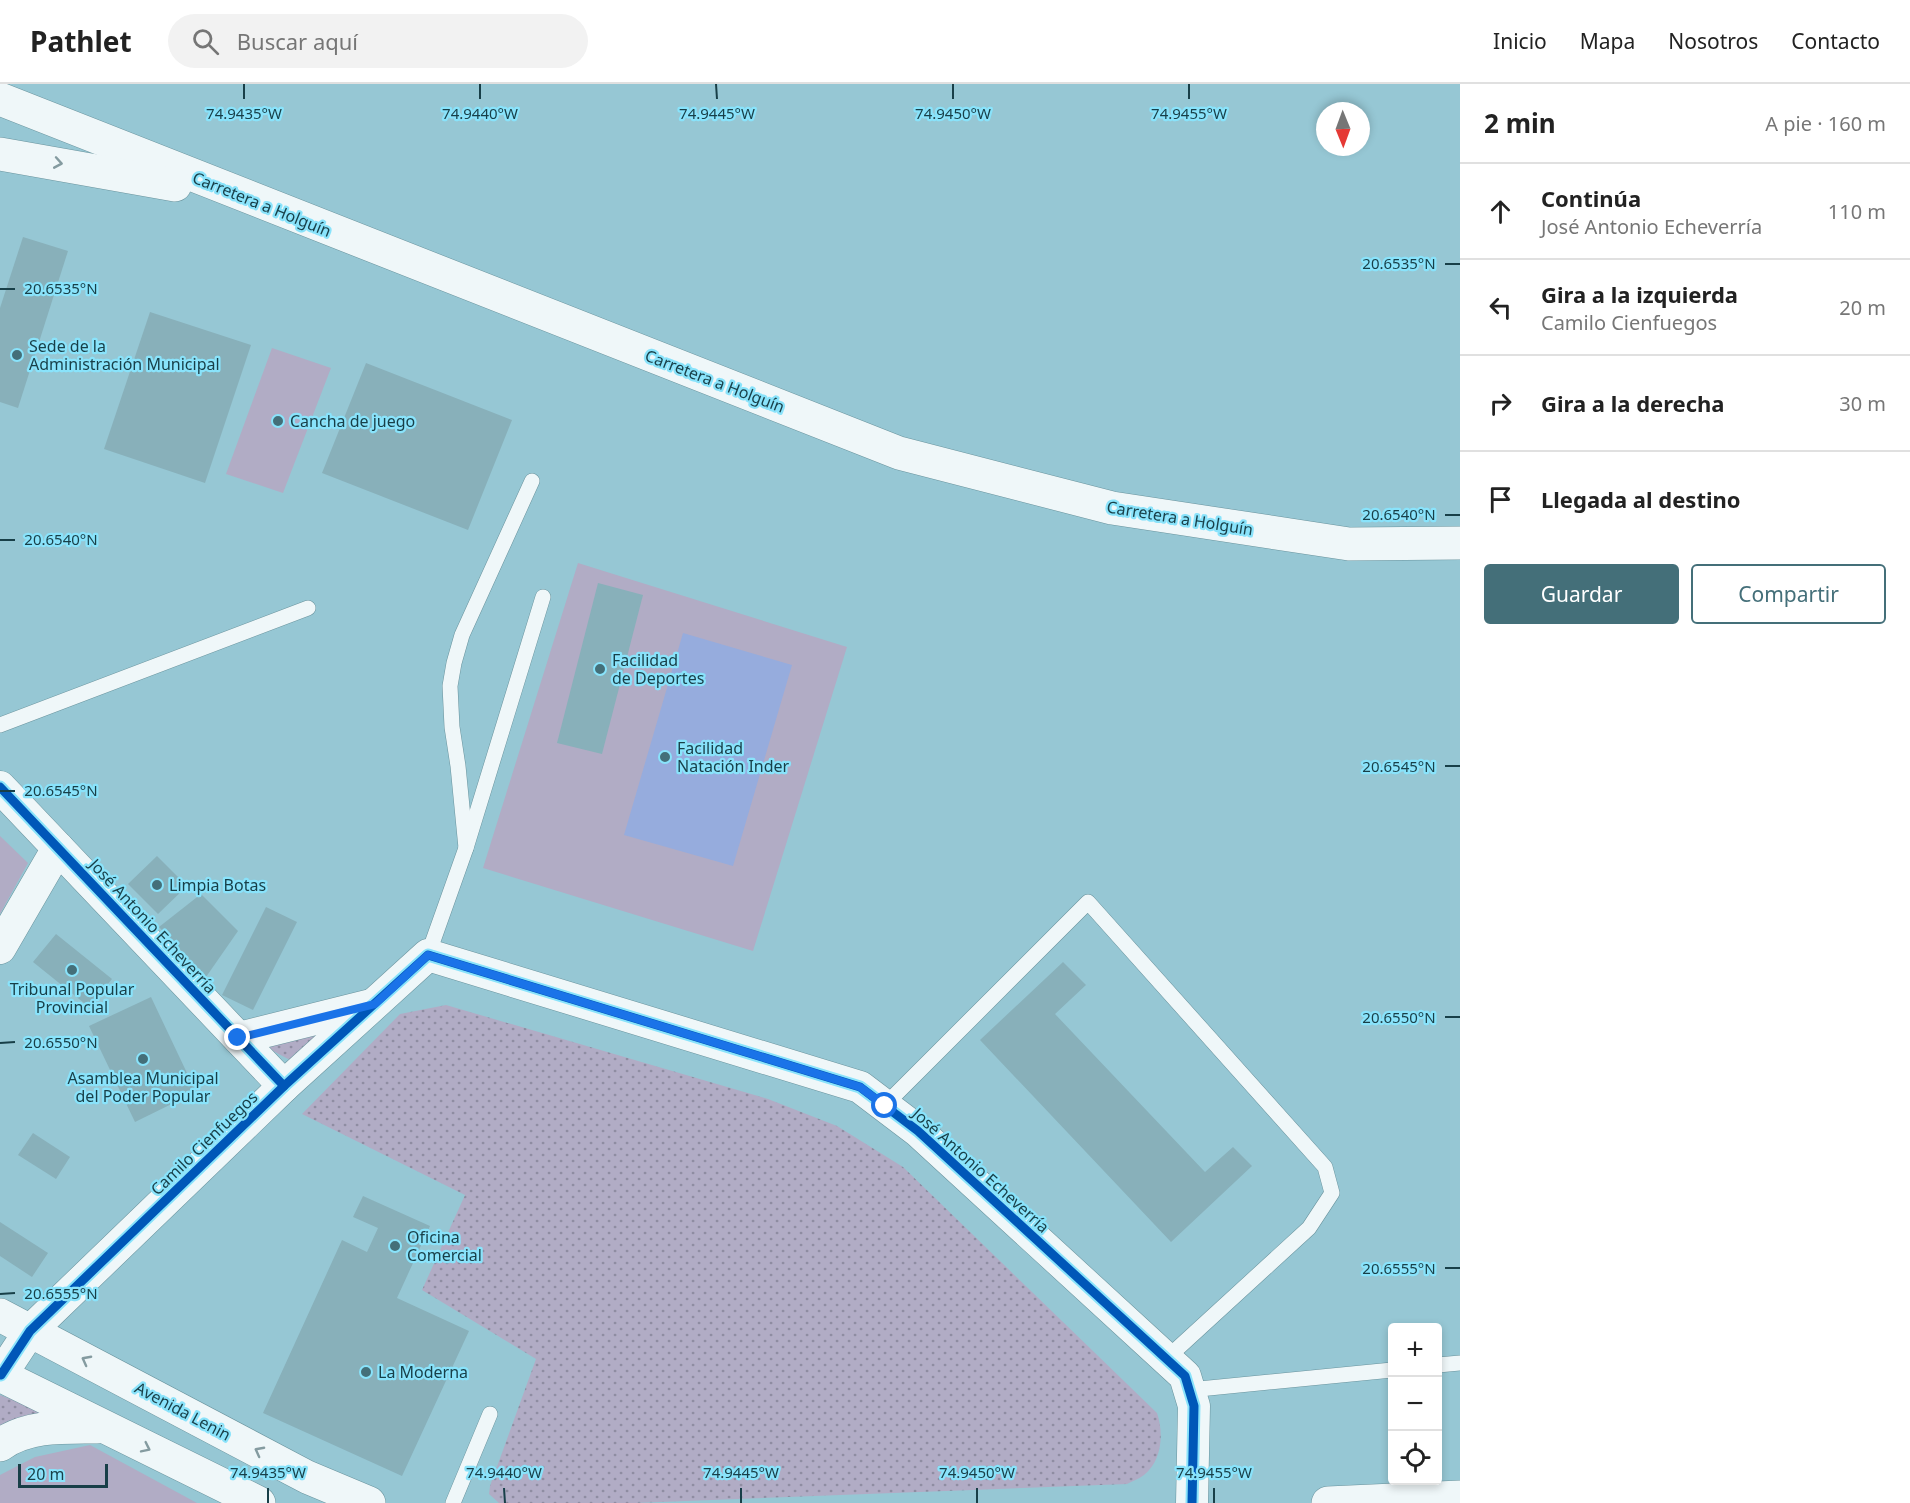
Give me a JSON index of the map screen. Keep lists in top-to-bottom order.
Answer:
{
  "streets": {
    "main road": ["Carretera a Holguín", "Avenida Lenin"],
    "street": ["José Antonio Echeverría", "Camilo Cienfuegos"]
  },
  "crossings": [
    ["José Antonio Echeverría", "Camilo Cienfuegos"],
    ["Camilo Cienfuegos", "Avenida Lenin"]
  ],
  "places": [
    "Sede de la Administración Municipal",
    "Cancha de juego",
    "Facilidad de Deportes",
    "Facilidad Natación Inder",
    "Limpia Botas",
    "Tribunal Popular Provincial",
    "Asamblea Municipal del Poder Popular",
    "Oficina Comercial",
    "La Moderna"
  ],
  "scale_bar": "20 m",
  "north": "bottom",
  "page": {
    "header": "Pathlet",
    "search": "Buscar aquí",
    "nav": [
      "Inicio",
      "Mapa",
      "Nosotros",
      "Contacto"
    ],
    "heading": ["2 min", "A pie · 160 m"],
    "list": [
      ["Continúa", "José Antonio Echeverría", "110 m"],
      ["Gira a la izquierda", "Camilo Cienfuegos", "20 m"],
      ["Gira a la derecha", "30 m"],
      "Llegada al destino"
    ],
    "buttons": ["Guardar", "Compartir"],
    "map_buttons": ["+", "−"],
    "scale": "20 m"
  },
  "coordinates": [
    "74.9435°W",
    "74.9440°W",
    "74.9445°W",
    "74.9450°W",
    "74.9455°W",
    "20.6535°N",
    "20.6540°N",
    "20.6545°N",
    "20.6550°N",
    "20.6555°N"
  ]
}
